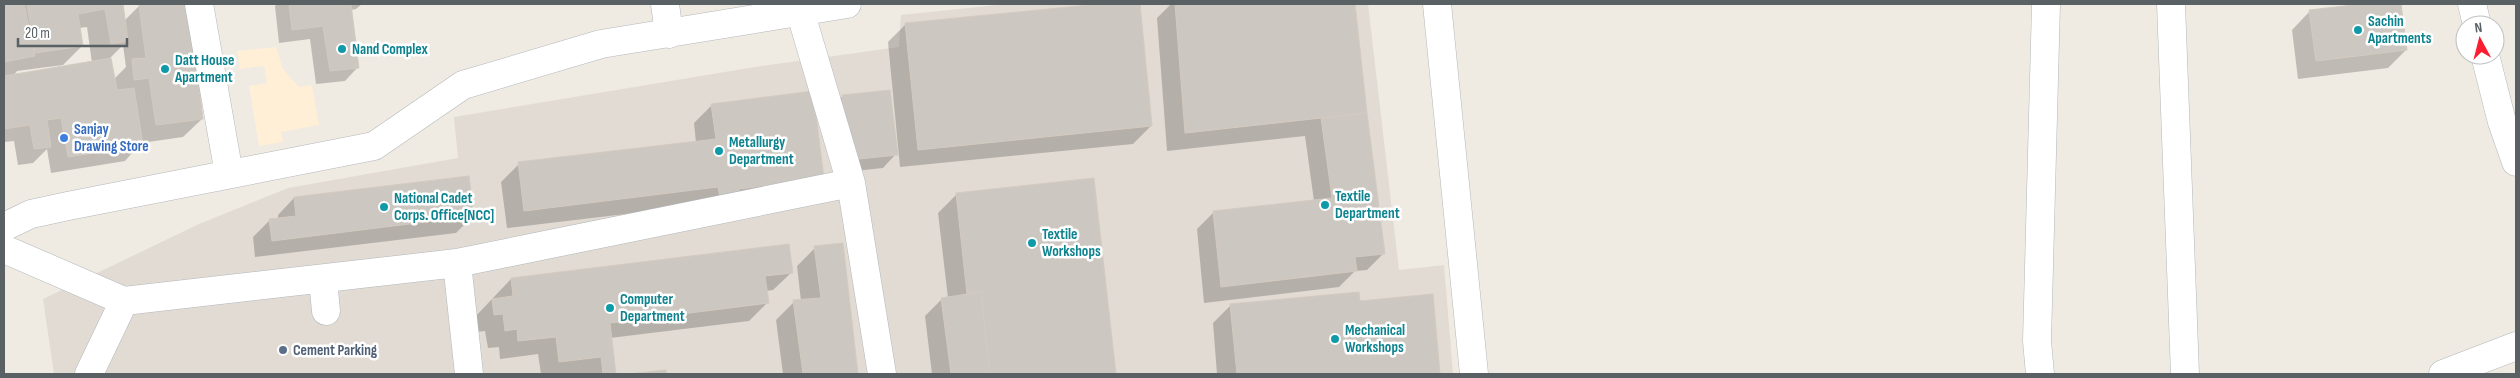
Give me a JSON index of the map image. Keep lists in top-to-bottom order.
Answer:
{
  "places": [
    "Sachin Apartments",
    "Nand Complex",
    "Datt House Apartment",
    "Sanjay Drawing Store",
    "Metallurgy Department",
    "Textile Department",
    "National Cadet Corps. Office[NCC]",
    "Textile Workshops",
    "Computer Department",
    "Mechanical Workshops",
    "Cement Parking"
  ],
  "scale_bar": "20 m",
  "north": "top"
}
